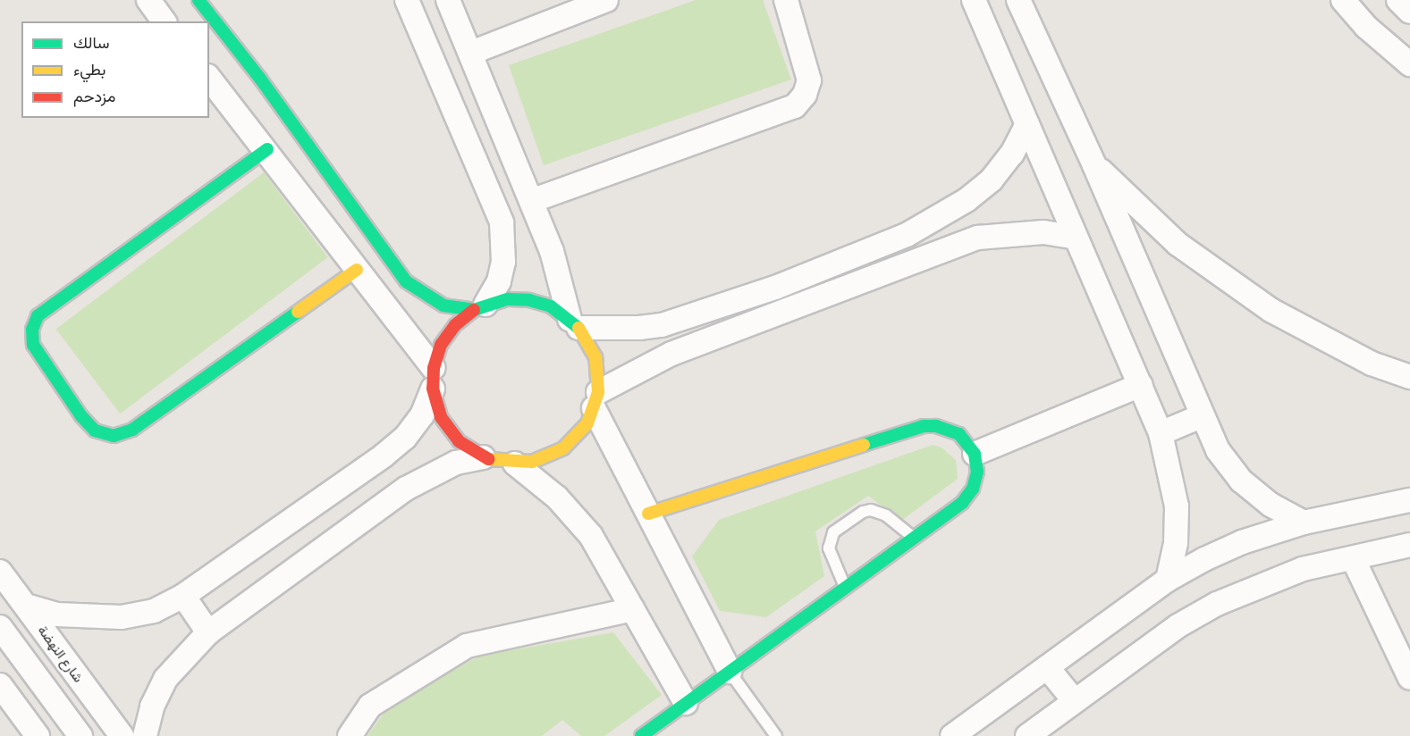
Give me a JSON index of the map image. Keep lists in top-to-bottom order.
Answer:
{
  "streets": {
    "street": ["شارع النهضة"]
  },
  "legend": ["سالك", "بطيء", "مزدحم"]
}
